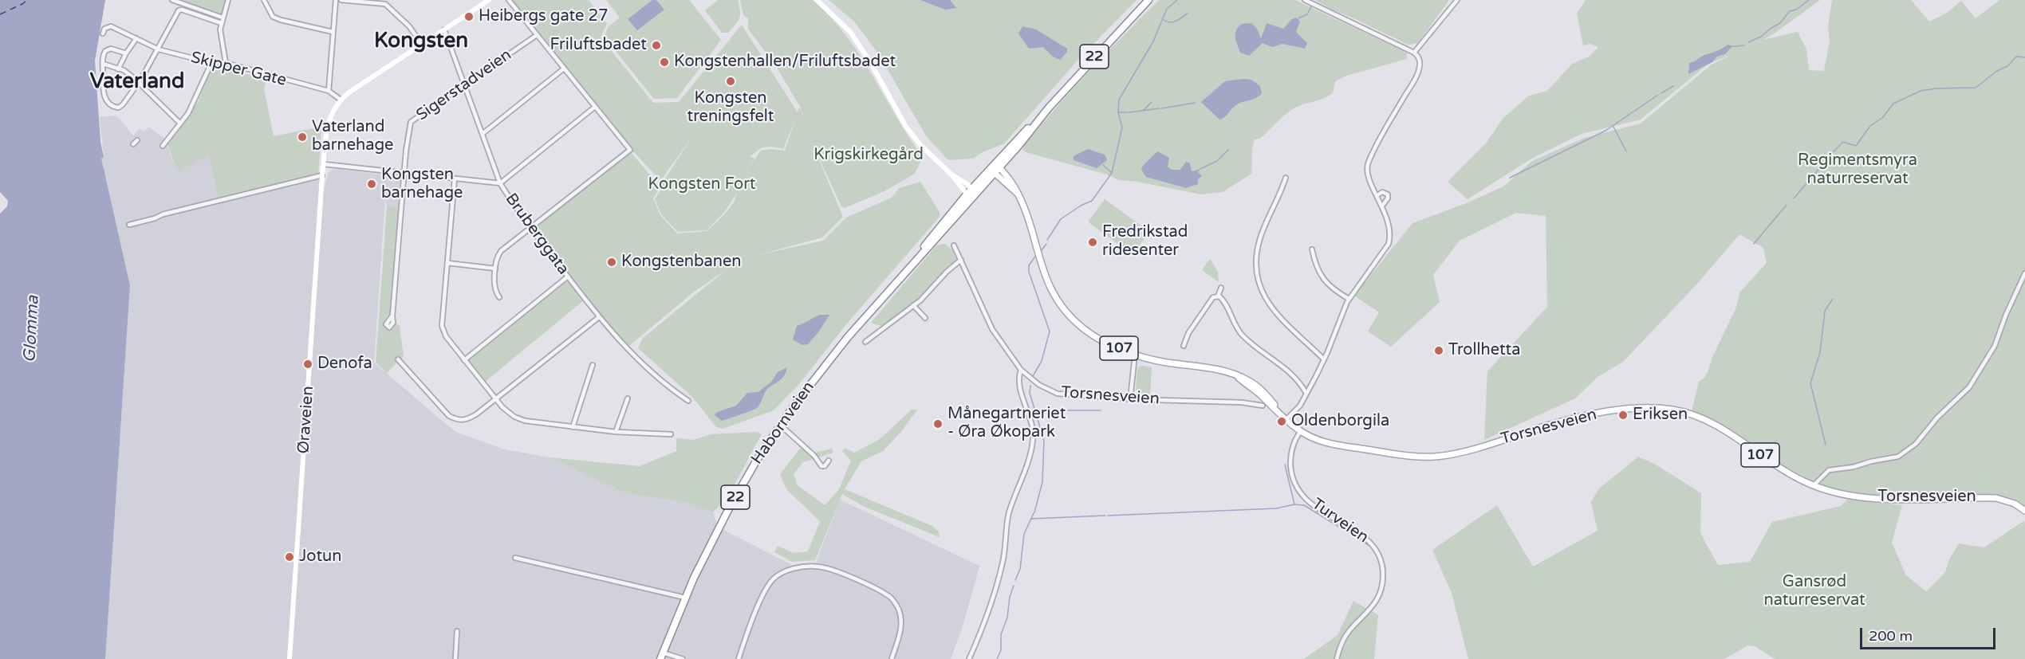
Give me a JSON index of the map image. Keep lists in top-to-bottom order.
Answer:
{
  "streets": {
    "highway": ["22", "Habornveien"],
    "main road": ["107", "Torsnesveien"],
    "street": [
      "Skipper Gate",
      "Sigerstadveien",
      "Bruberggata",
      "Øraveien",
      "Turveien"
    ]
  },
  "crossings": [
    ["Skipper Gate", "Øraveien"],
    ["Sigerstadveien", "Bruberggata"],
    ["Torsnesveien", "Habornveien"],
    ["Torsnesveien", "Turveien"]
  ],
  "districts": ["Kongsten", "Vaterland"],
  "water": ["Glomma"],
  "parks": [
    "Krigskirkegård",
    "Regimentsmyra naturreservat",
    "Kongsten Fort",
    "Gansrød naturreservat"
  ],
  "places": [
    "Heibergs gate 27",
    "Friluftsbadet",
    "Kongstenhallen/Friluftsbadet",
    "Kongsten treningsfelt",
    "Vaterland barnehage",
    "Kongsten barnehage",
    "Fredrikstad ridesenter",
    "Kongstenbanen",
    "Trollhetta",
    "Denofa",
    "Eriksen",
    "Oldenborgila",
    "Månegartneriet - Øra Økopark",
    "Jotun"
  ],
  "scale_bar": "200 m"
}
